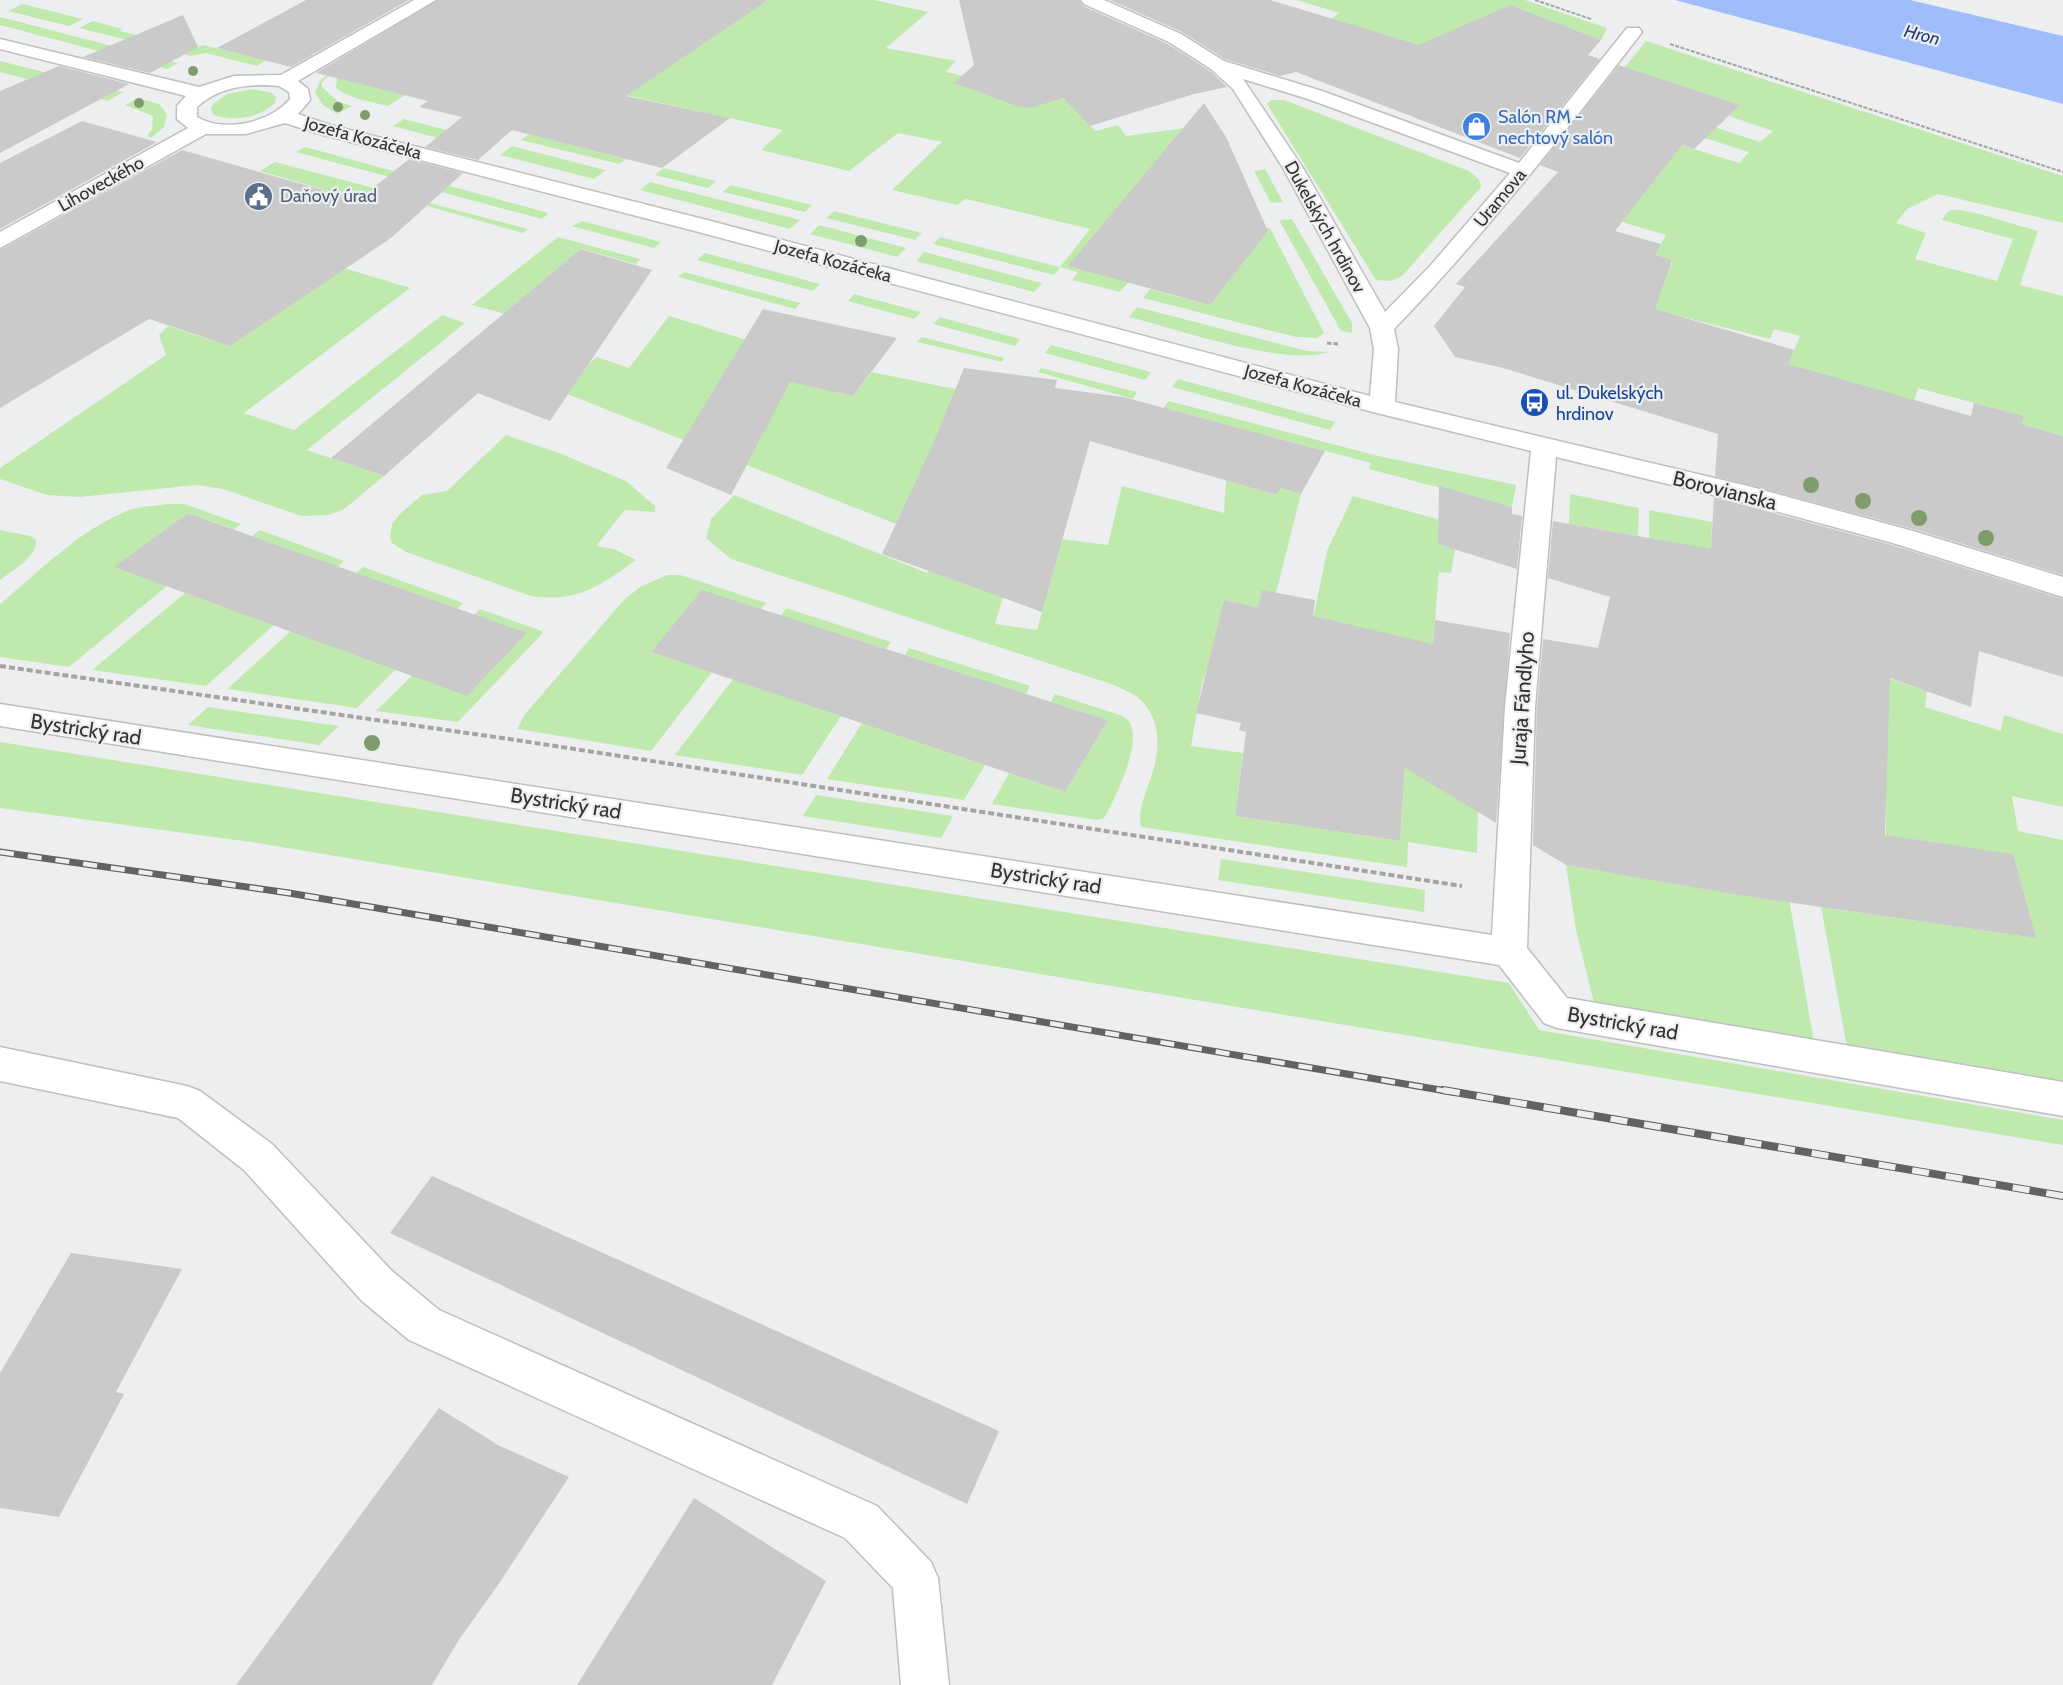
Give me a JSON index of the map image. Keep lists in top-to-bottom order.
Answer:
{
  "streets": {
    "street": [
      "Jozefa Kozáčeka",
      "Lihoveckého",
      "Uramova",
      "Dukelských hrdinov",
      "Borovianska",
      "Juraja Fándlyho",
      "Bystrický rad"
    ]
  },
  "crossings": [
    ["Jozefa Kozáčeka", "Dukelských hrdinov"],
    ["Jozefa Kozáčeka", "Borovianska"],
    ["Uramova", "Dukelských hrdinov"],
    ["Dukelských hrdinov", "Borovianska"],
    ["Borovianska", "Juraja Fándlyho"],
    ["Juraja Fándlyho", "Bystrický rad"]
  ],
  "water": ["Hron"],
  "places": {
    "shop": ["Salón RM - nechtový salón"],
    "public building": ["Daňový úrad"],
    "bus stop": ["ul. Dukelských hrdinov"]
  }
}
